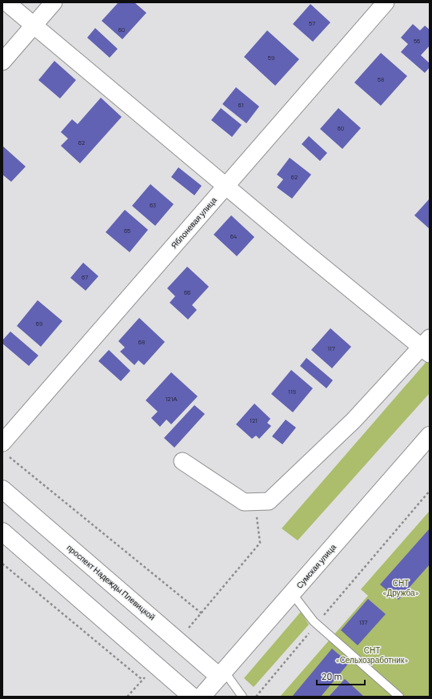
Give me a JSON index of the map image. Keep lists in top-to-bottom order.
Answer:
{
  "streets": {
    "main road": ["Сумская улица", "проспект Надежды Плевицкой"],
    "street": ["Яблоневая улица"]
  },
  "crossings": [
    ["Сумская улица", "проспект Надежды Плевицкой"]
  ],
  "parks": ["СНТ «Дружба»", "СНТ «Сельхозработник»"],
  "house_numbers": [
    "57",
    "60",
    "56",
    "59",
    "58",
    "61",
    "60",
    "62",
    "62",
    "63",
    "65",
    "64",
    "67",
    "66",
    "69",
    "68",
    "117",
    "119",
    "121А",
    "121",
    "137"
  ],
  "scale_bar": "20 m"
}
